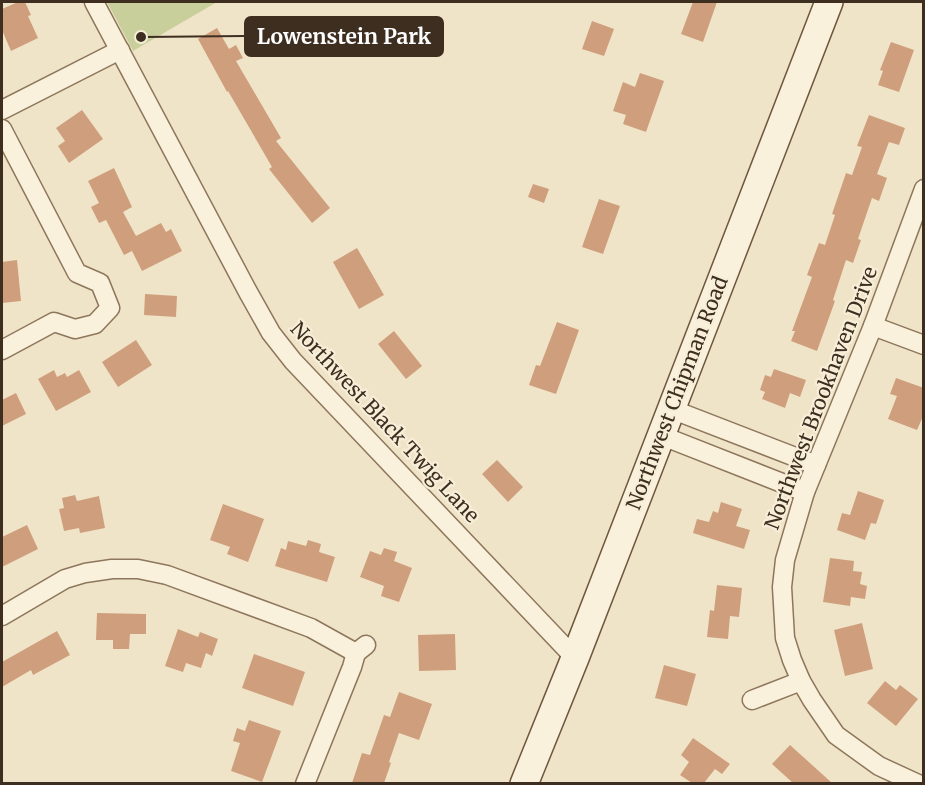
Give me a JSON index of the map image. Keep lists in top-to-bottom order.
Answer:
{
  "streets": {
    "main road": ["Northwest Chipman Road"],
    "street": ["Northwest Brookhaven Drive", "Northwest Black Twig Lane"]
  },
  "crossings": [
    ["Northwest Chipman Road", "Northwest Black Twig Lane"]
  ],
  "places": ["Lowenstein Park"]
}
